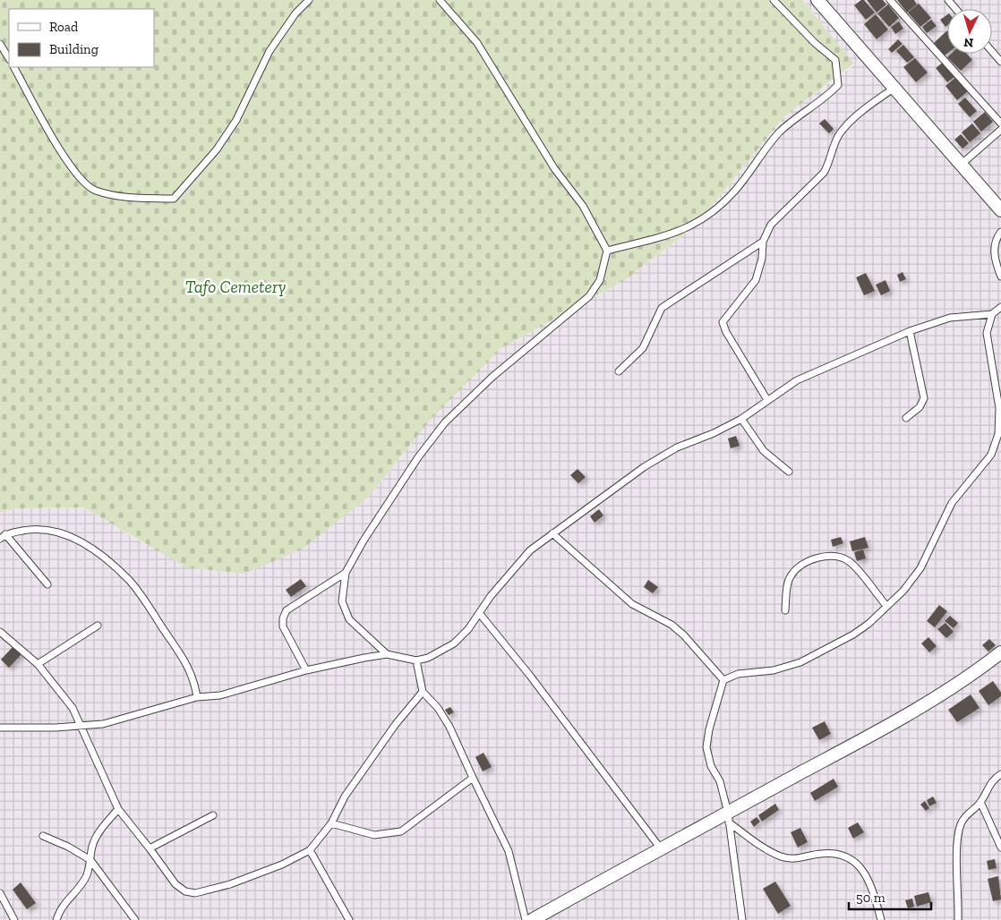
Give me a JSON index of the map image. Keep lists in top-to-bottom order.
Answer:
{
  "parks": ["Tafo Cemetery"],
  "legend": ["Road", "Building"],
  "scale_bar": "50 m",
  "north": "bottom"
}
